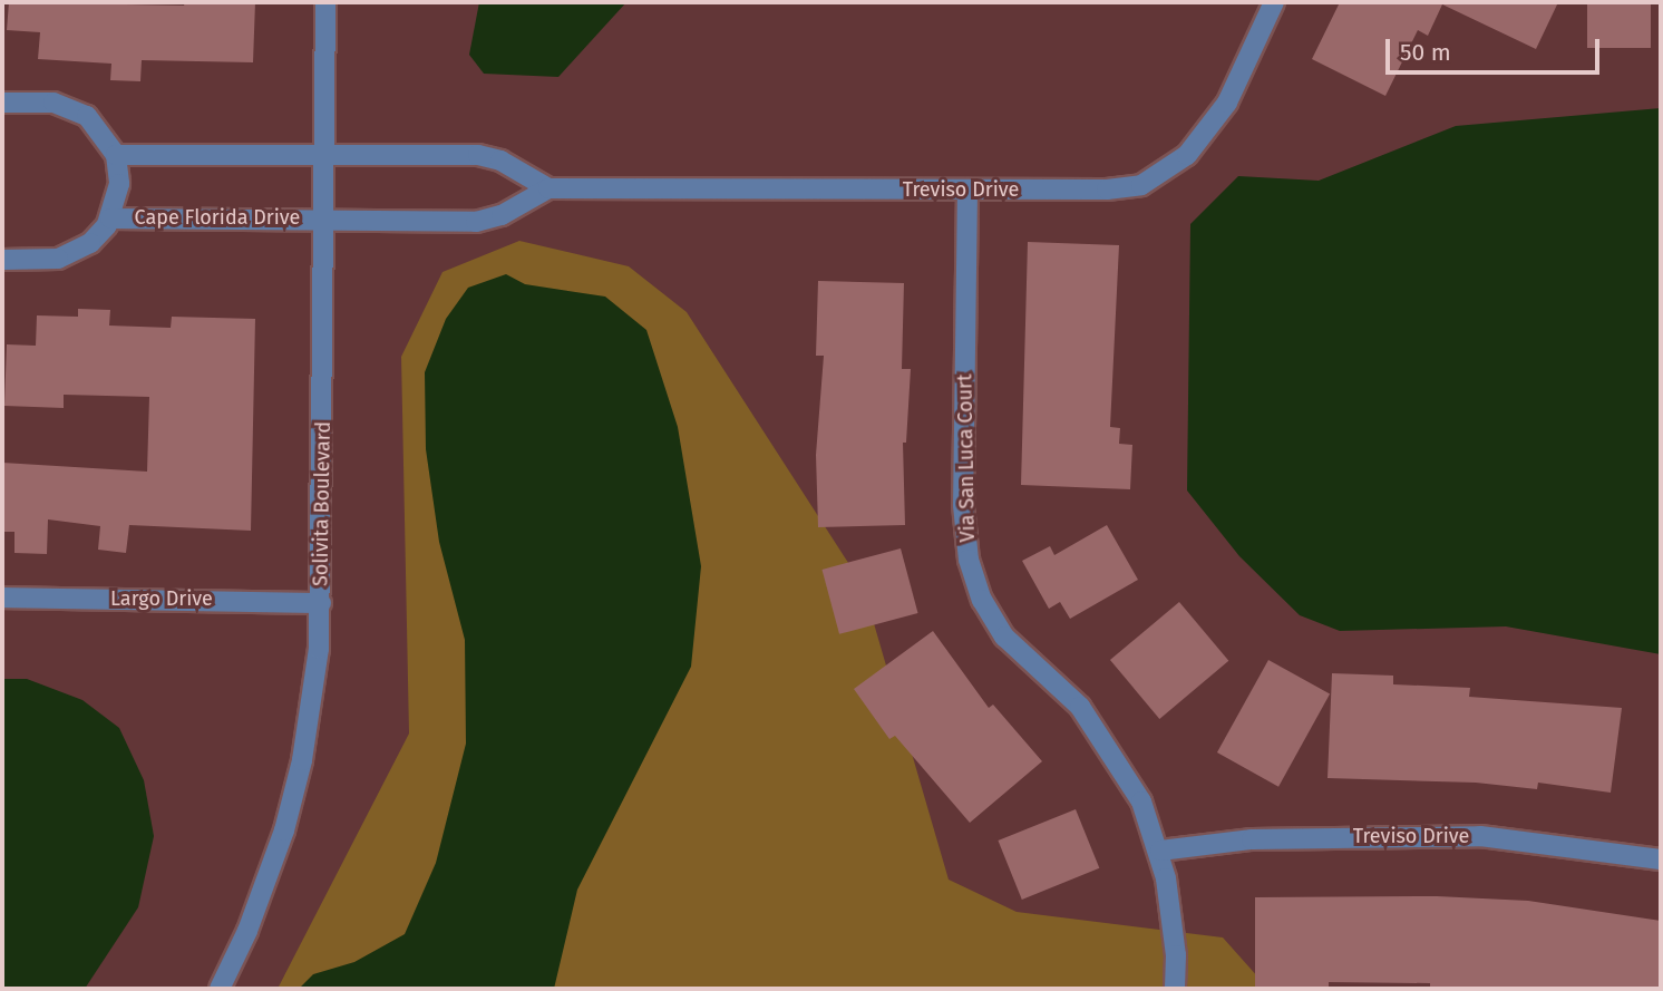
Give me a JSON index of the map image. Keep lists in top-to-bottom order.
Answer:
{
  "streets": {
    "street": [
      "Treviso Drive",
      "Cape Florida Drive",
      "Via San Luca Court",
      "Solivita Boulevard",
      "Largo Drive"
    ]
  },
  "crossings": [
    ["Treviso Drive", "Cape Florida Drive"],
    ["Treviso Drive", "Via San Luca Court"],
    ["Treviso Drive", "Solivita Boulevard"],
    ["Cape Florida Drive", "Solivita Boulevard"],
    ["Solivita Boulevard", "Largo Drive"]
  ],
  "scale_bar": "50 m"
}
